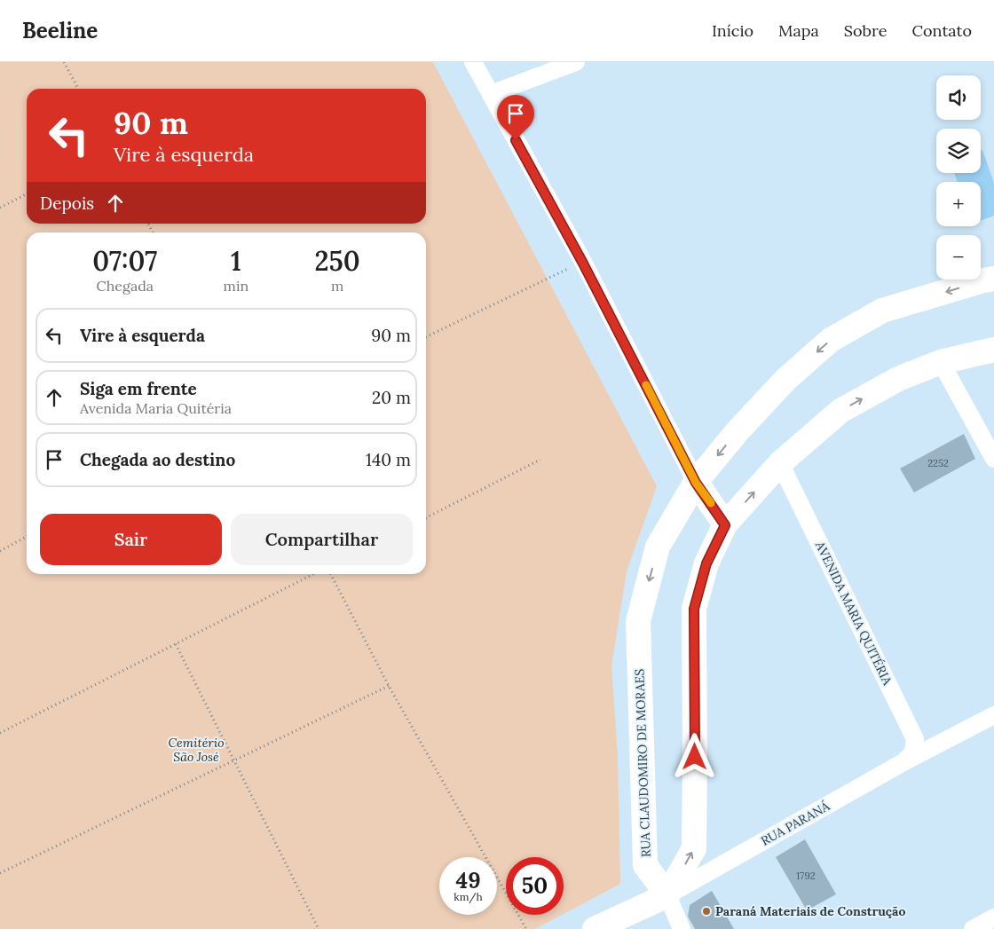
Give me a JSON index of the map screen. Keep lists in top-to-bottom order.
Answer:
{
  "streets": {
    "main road": ["RUA CLAUDOMIRO DE MORAES", "RUA PARANÁ"],
    "street": ["AVENIDA MARIA QUITÉRIA"]
  },
  "crossings": [
    ["AVENIDA MARIA QUITÉRIA", "RUA PARANÁ"],
    ["RUA CLAUDOMIRO DE MORAES", "RUA PARANÁ"]
  ],
  "parks": ["Cemitério São José"],
  "places": ["Paraná Materiais de Construção"],
  "house_numbers": ["2252", "1792"],
  "page": {
    "header": "Beeline",
    "nav": [
      "Início",
      "Mapa",
      "Sobre",
      "Contato"
    ],
    "map_buttons": ["+", "−"],
    "turn": ["90 m", "Vire à esquerda"],
    "then": "Depois",
    "eta": [
      "07:07",
      "Chegada",
      "1",
      "min",
      "250",
      "m"
    ],
    "list": [
      {
        "name": "Vire à esquerda",
        "value": "90 m"
      },
      {
        "name": "Siga em frente",
        "note": "Avenida Maria Quitéria",
        "value": "20 m"
      },
      {
        "name": "Chegada ao destino",
        "value": "140 m"
      }
    ],
    "buttons": ["Sair", "Compartilhar"],
    "speed": "49 km/h",
    "limit": "50"
  }
}
